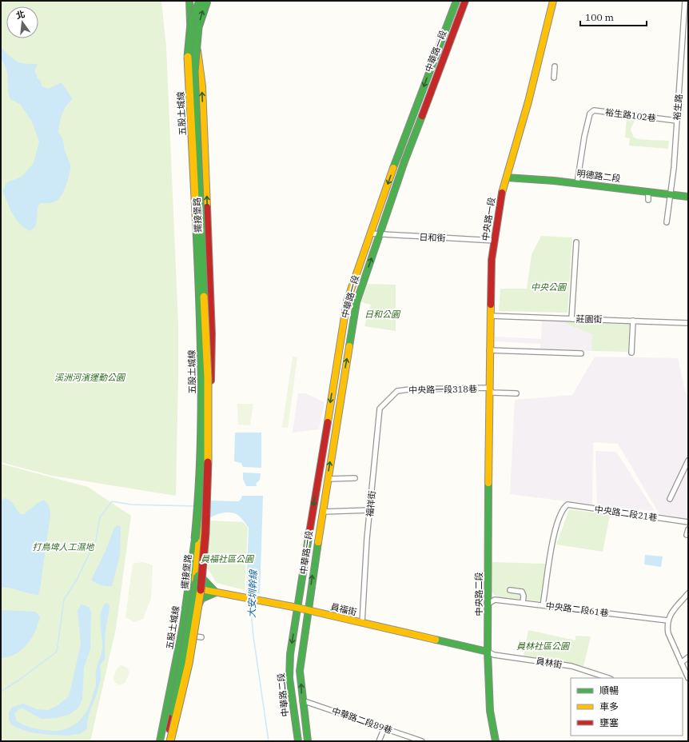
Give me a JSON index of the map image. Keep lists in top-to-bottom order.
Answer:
{
  "streets": {
    "main road": [
      "中華路一段",
      "五股土城線",
      "明德路二段",
      "擺接堡路",
      "中央路一段",
      "中央路二段",
      "員福街",
      "中華路二段"
    ],
    "street": [
      "裕生路",
      "裕生路102巷",
      "日和街",
      "莊園街",
      "中央路一段318巷",
      "福祥街",
      "中央路二段21巷",
      "中央路二段61巷",
      "員林街",
      "中華路二段89巷"
    ]
  },
  "crossings": [
    ["中華路一段", "日和街"],
    ["中華路一段", "員福街"],
    ["中華路一段", "中華路二段"],
    ["裕生路", "裕生路102巷"],
    ["裕生路", "明德路二段"],
    ["裕生路102巷", "明德路二段"],
    ["明德路二段", "中央路一段"],
    ["擺接堡路", "員福街"],
    ["中央路一段", "日和街"],
    ["中央路一段", "莊園街"],
    ["中央路一段", "中央路一段318巷"],
    ["中央路一段", "中央路二段"],
    ["中央路一段318巷", "福祥街"],
    ["福祥街", "員福街"],
    ["中央路二段21巷", "中央路二段61巷"],
    ["中央路二段", "員福街"],
    ["中央路二段", "中央路二段61巷"],
    ["中央路二段", "員林街"],
    ["員福街", "員林街"],
    ["員福街", "中華路二段"],
    ["中華路二段", "中華路二段89巷"]
  ],
  "water": ["大安圳幹線"],
  "parks": [
    "中央公園",
    "日和公園",
    "溪洲河濱運動公園",
    "打鳥埤人工濕地",
    "員福社區公園",
    "員林社區公園"
  ],
  "legend": ["順暢", "車多", "壅塞"],
  "scale_bar": "100 m",
  "north": "top"
}
